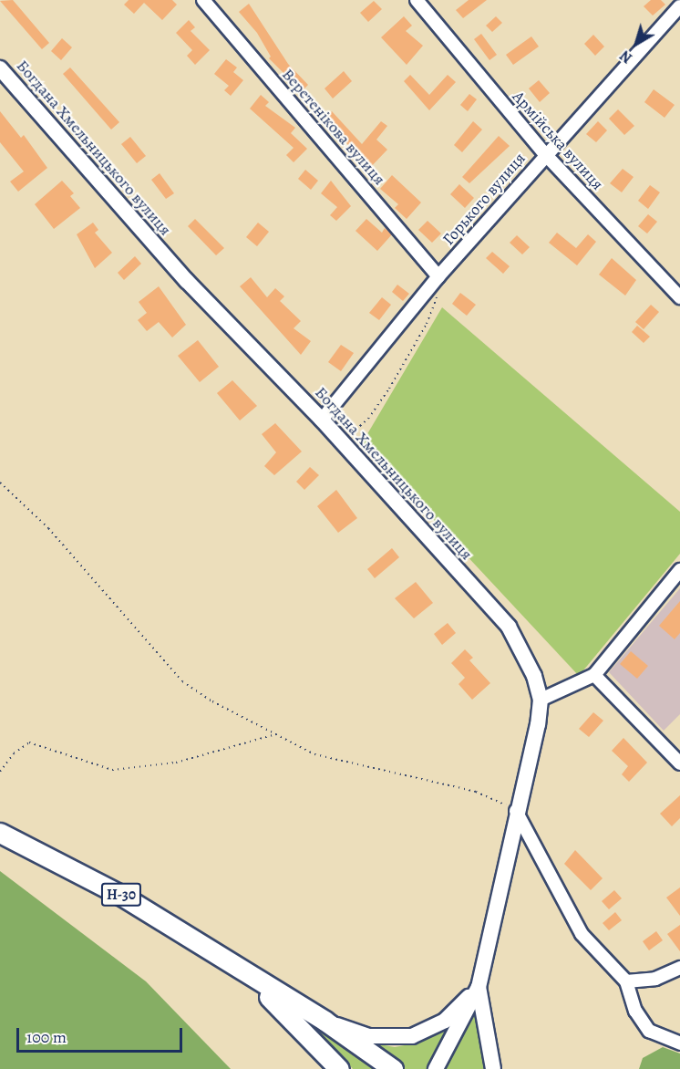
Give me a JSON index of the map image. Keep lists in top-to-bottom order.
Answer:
{
  "streets": {
    "main road": ["Н-30"],
    "street": [
      "Веретенікова вулиця",
      "Армійська вулиця",
      "Богдана Хмельницького вулиця",
      "Горького вулиця"
    ]
  },
  "crossings": [
    ["Веретенікова вулиця", "Горького вулиця"],
    ["Армійська вулиця", "Горького вулиця"],
    ["Богдана Хмельницького вулиця", "Горького вулиця"]
  ],
  "scale_bar": "100 m",
  "north": "bottom left"
}
